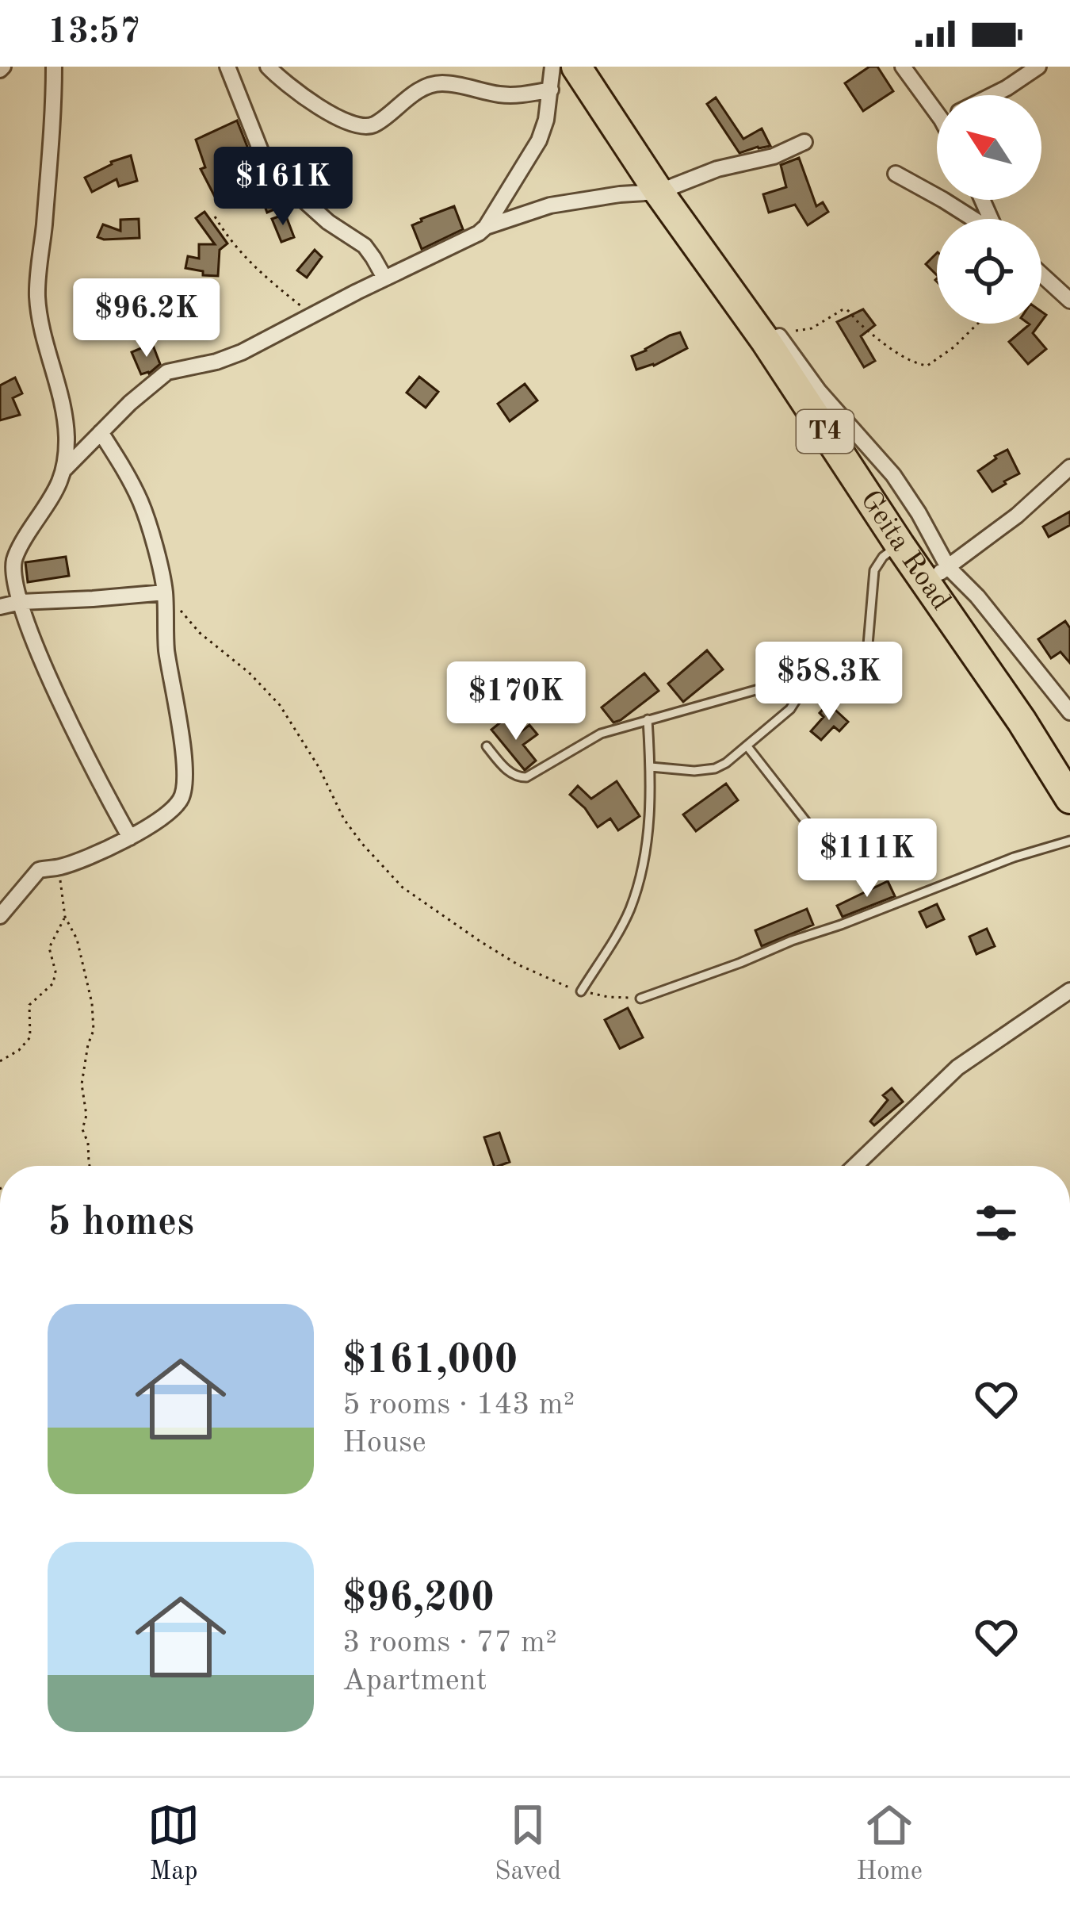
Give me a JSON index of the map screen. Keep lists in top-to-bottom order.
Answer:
{
  "streets": {
    "highway": ["T4", "Geita Road"]
  },
  "north": "top left",
  "page": {
    "status": "13:57",
    "price": [
      "$161K",
      "$96.2K",
      "$58.3K",
      "$170K",
      "$111K"
    ],
    "heading": "5 homes",
    "list": [
      {
        "name": "$161,000",
        "note": "5 rooms · 143 m² · House"
      },
      {
        "name": "$96,200",
        "note": "3 rooms · 77 m² · Apartment"
      }
    ],
    "tabs": ["Map", "Saved", "Home"]
  }
}
